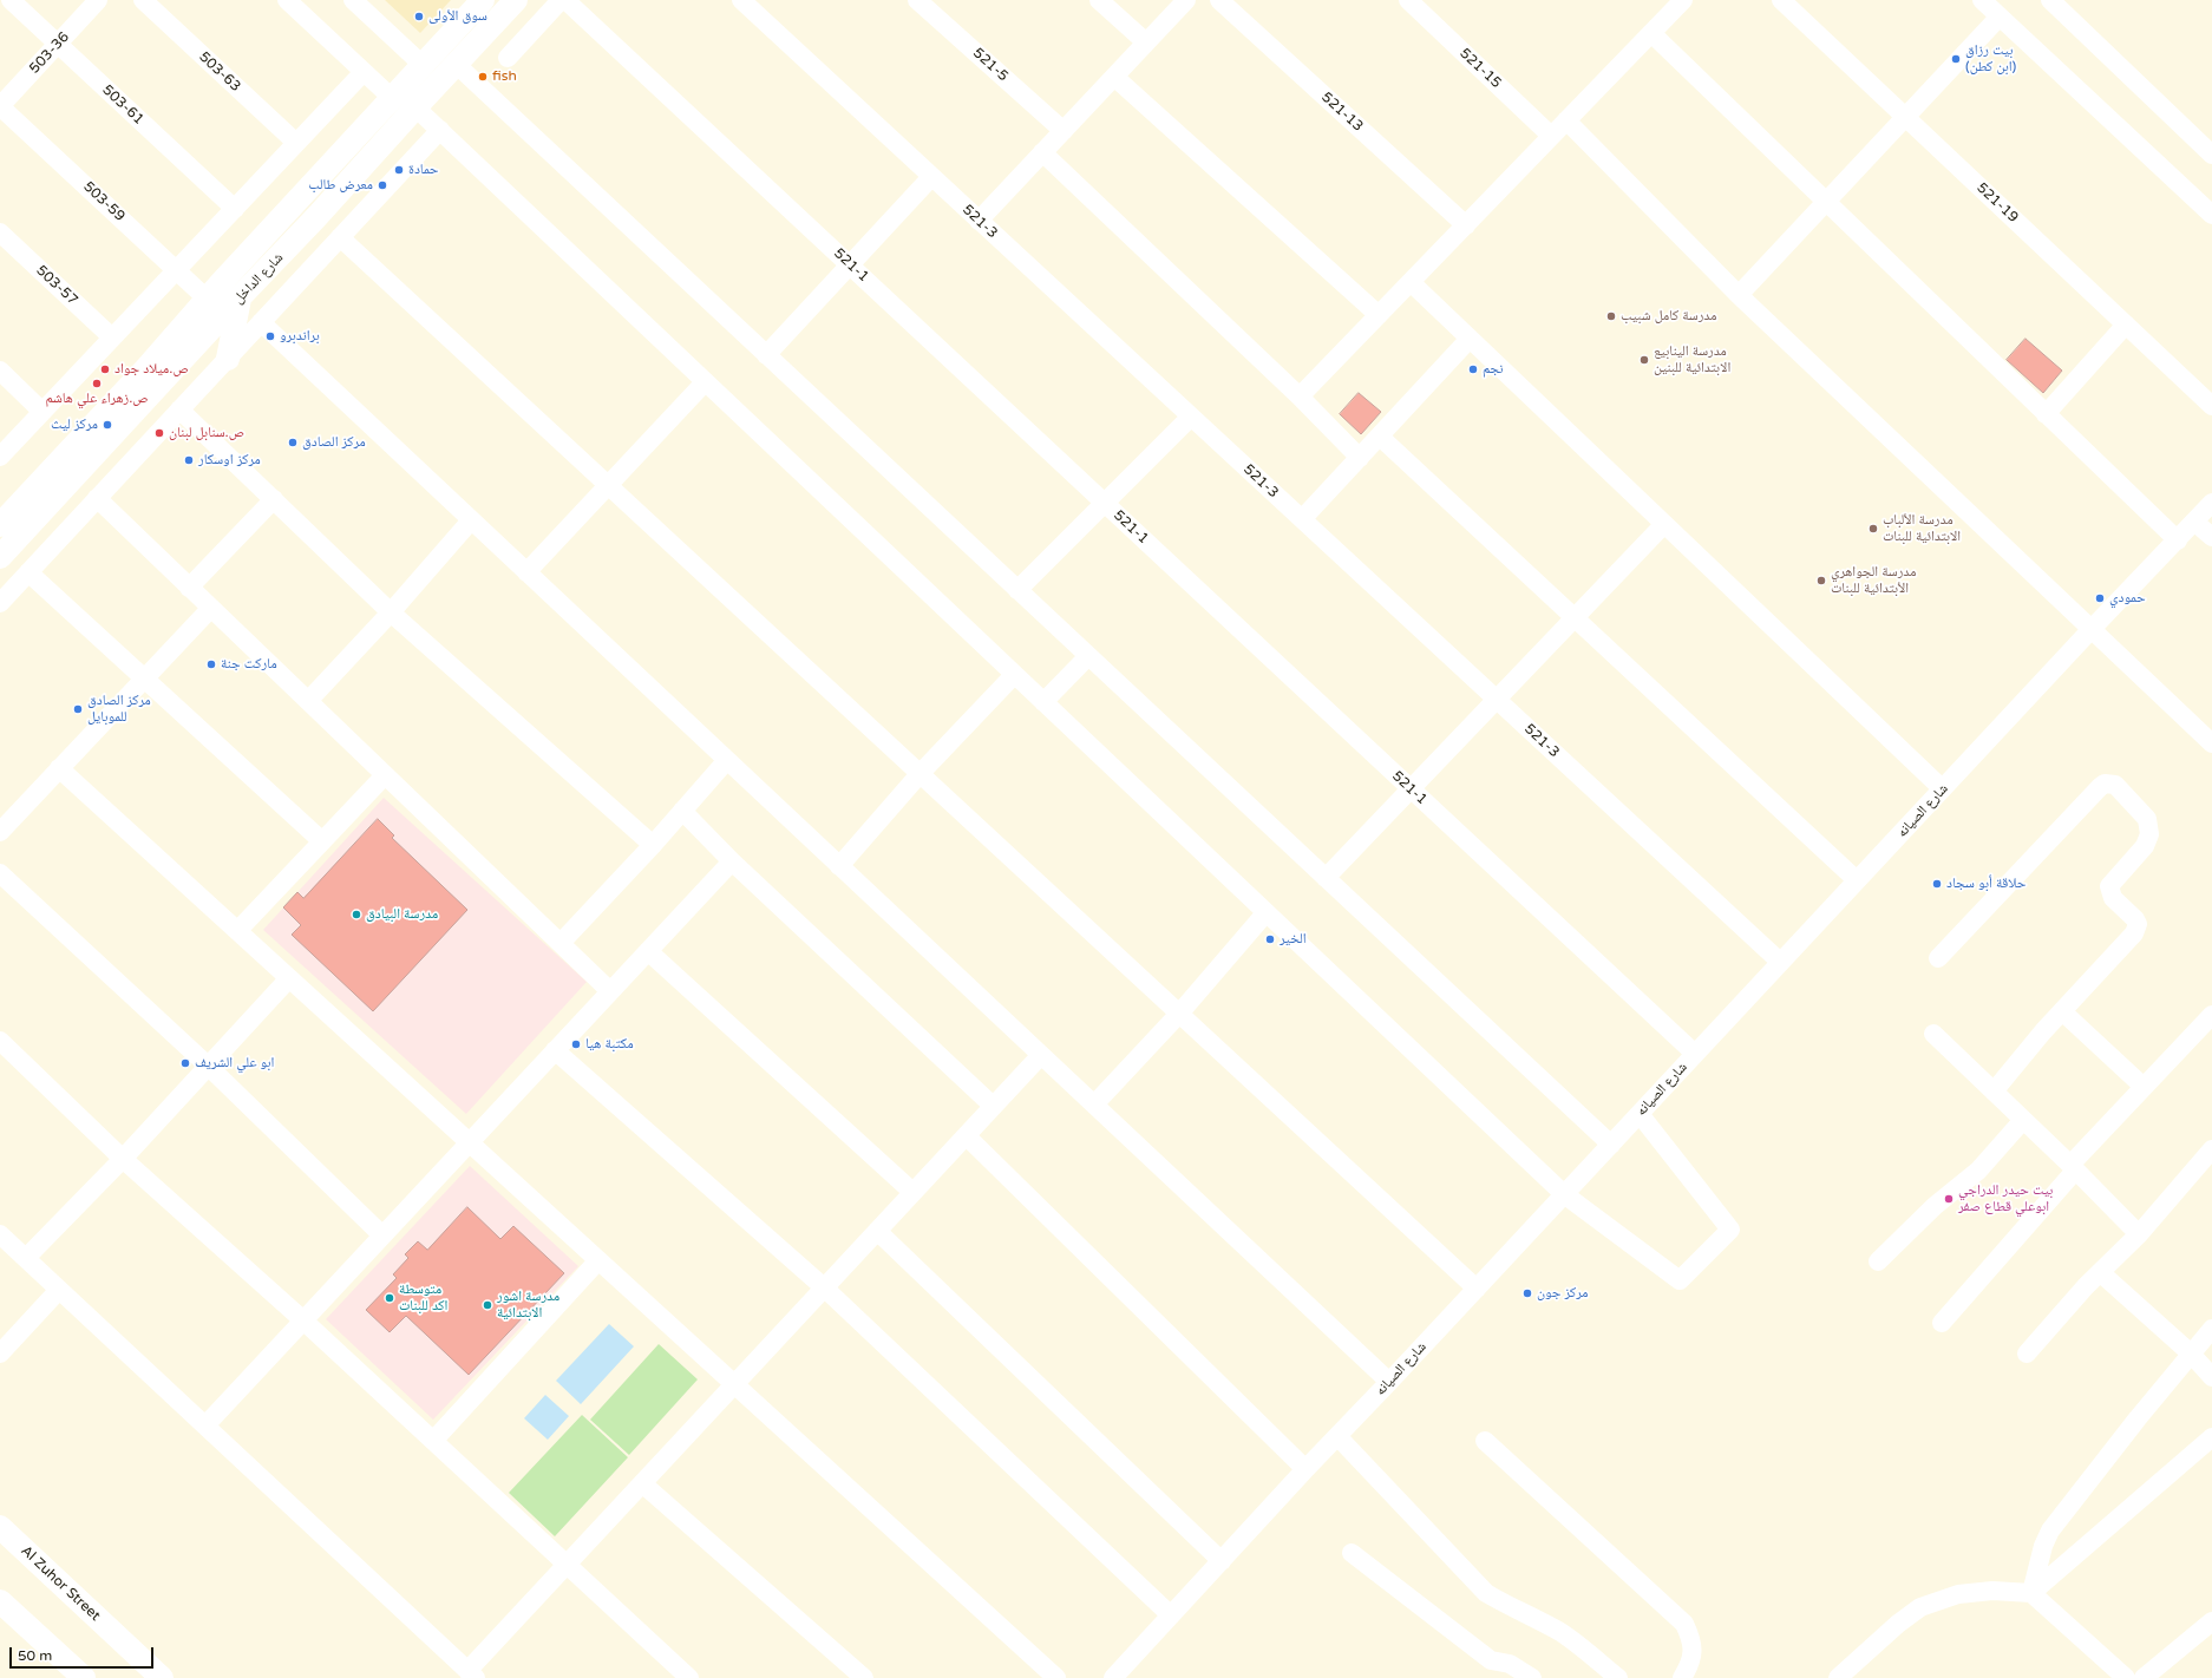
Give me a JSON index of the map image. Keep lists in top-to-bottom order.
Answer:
{
  "streets": {
    "main road": ["شارع الداخل", "Al Zuhor Street"],
    "street": [
      "503-36",
      "521-5",
      "521-15",
      "503-63",
      "503-61",
      "521-13",
      "503-59",
      "521-19",
      "521-3",
      "521-1",
      "503-57",
      "شارع الصيانه"
    ]
  },
  "crossings": [
    ["503-36", "503-61"],
    ["503-36", "503-59"],
    ["503-59", "شارع الداخل"],
    ["521-3", "شارع الصيانه"],
    ["521-1", "شارع الصيانه"]
  ],
  "places": [
    "سوق الأولى",
    "بيت رزاق (ابن كطن)",
    "fish",
    "حمادة",
    "معرض طالب",
    "مدرسة كامل شبيب",
    "براندبرو",
    "مدرسة الينابيع الابتدائية للبنين",
    "ص.ميلاد جواد",
    "نجم",
    "ص.زهراء علي هاشم",
    "مركز ليث",
    "ص.سنابل لبنان",
    "مركز الصادق",
    "مركز اوسكار",
    "مدرسة الألباب الابتدائية للبنات",
    "مدرسة الجواهري الأبتدائية للبنات",
    "حمودي",
    "ماركت جنة",
    "مركز الصادق للموبايل",
    "حلاقة أبو سجاد",
    "مدرسة البيادق",
    "الخير",
    "مكتبة هيا",
    "ابو علي الشريف",
    "بيت حيدر الدراجي ابوعلي قطاع صفر",
    "مركز جون",
    "متوسطة اكد للبنات",
    "مدرسة اشور الابتدائية"
  ],
  "scale_bar": "50 m"
}
